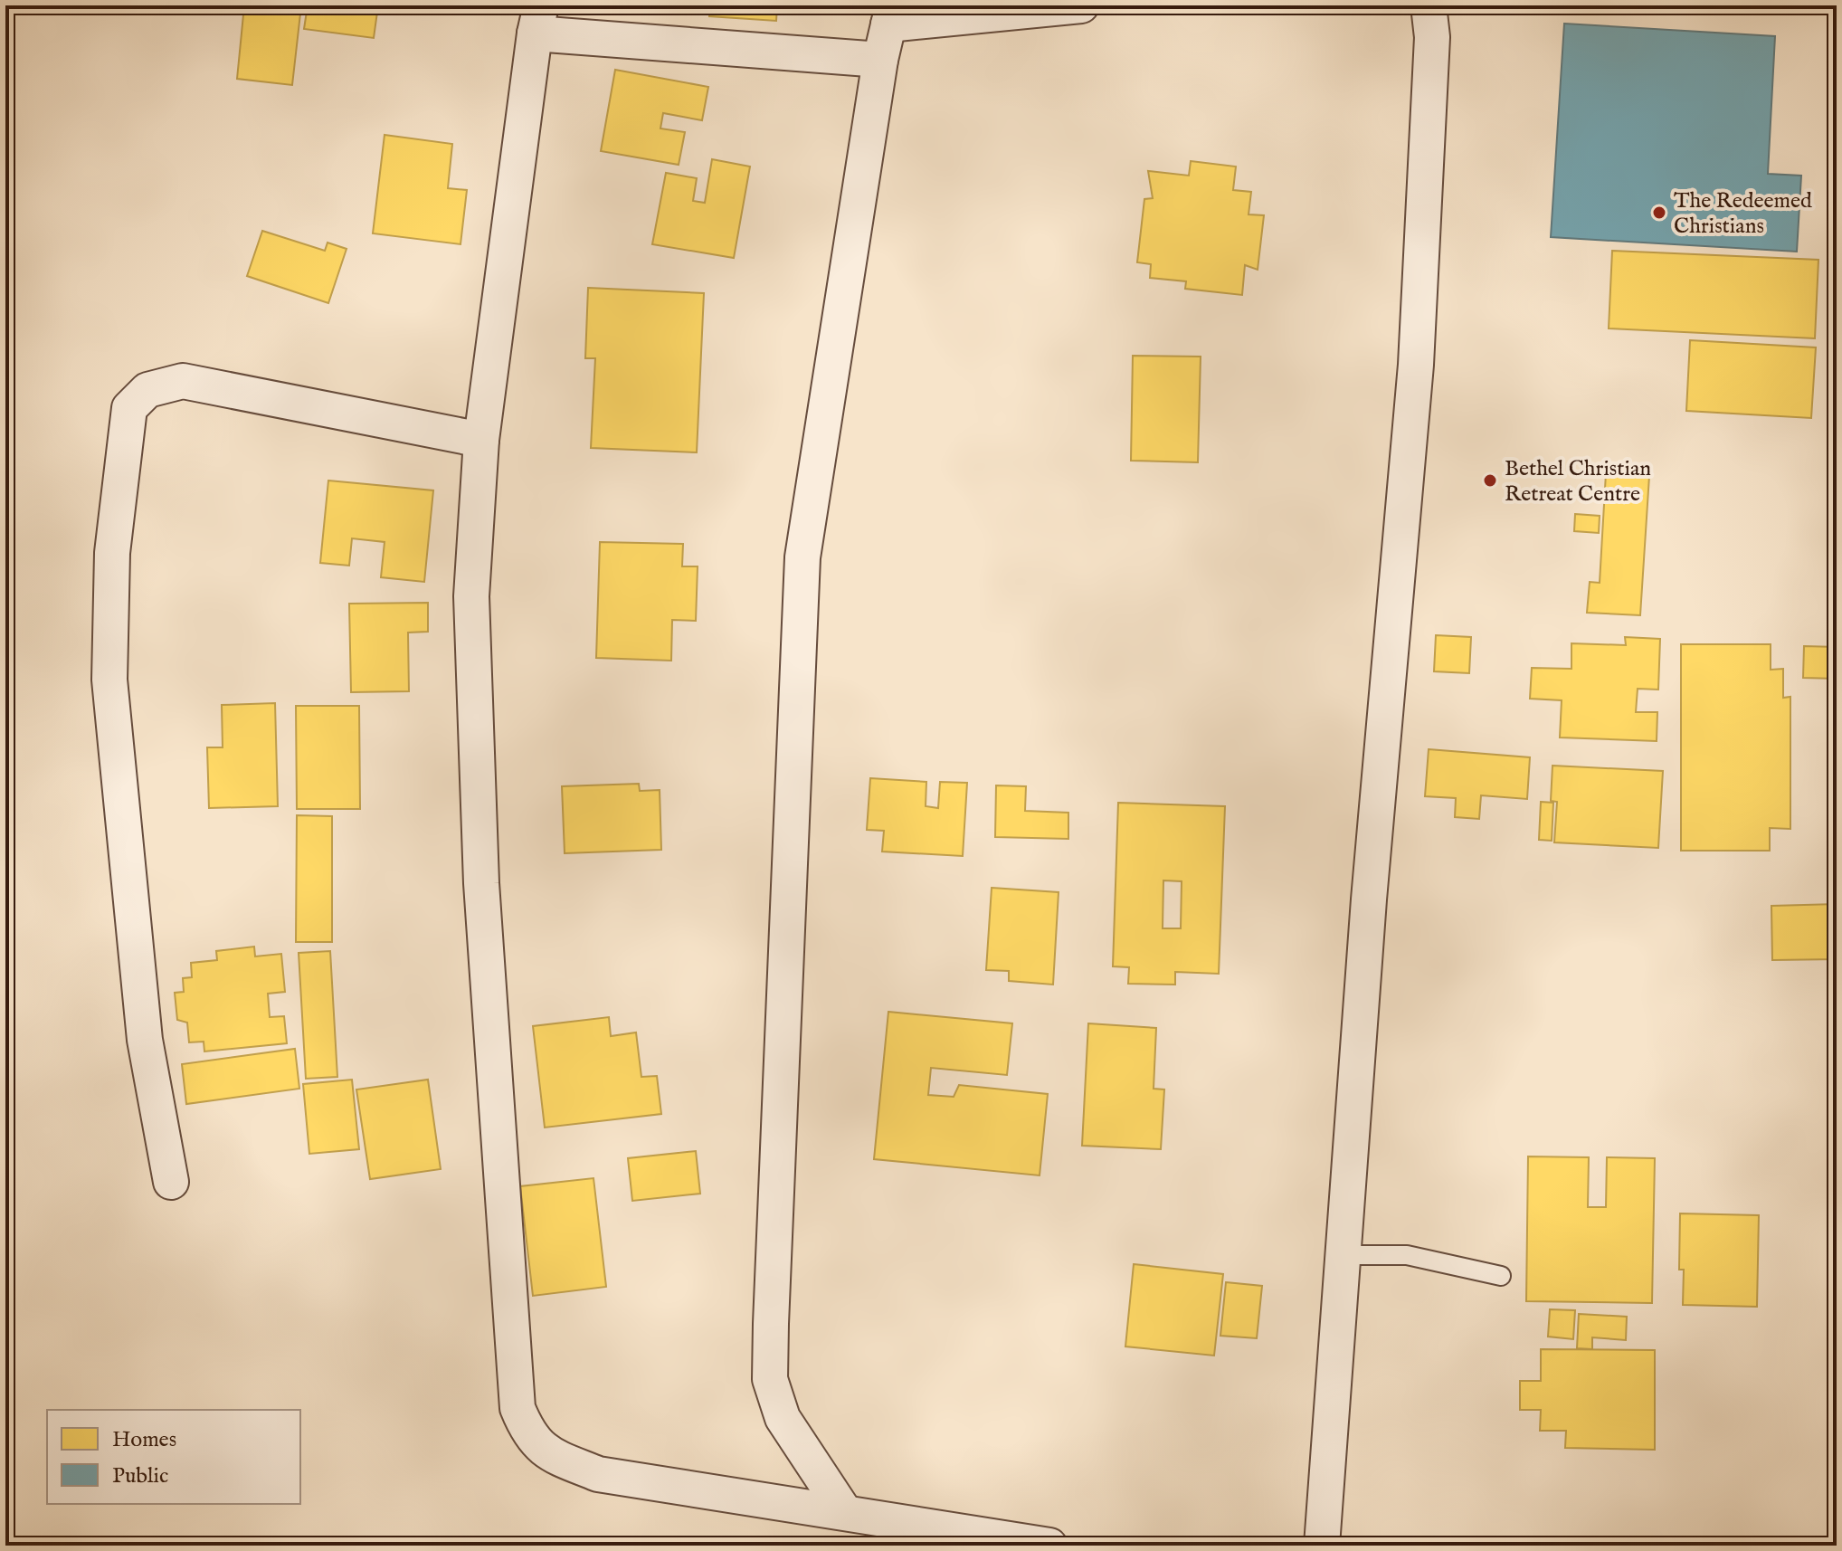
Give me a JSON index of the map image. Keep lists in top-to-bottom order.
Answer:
{
  "places": ["The Redeemed Christians", "Bethel Christian Retreat Centre"],
  "legend": ["Homes", "Public"]
}
